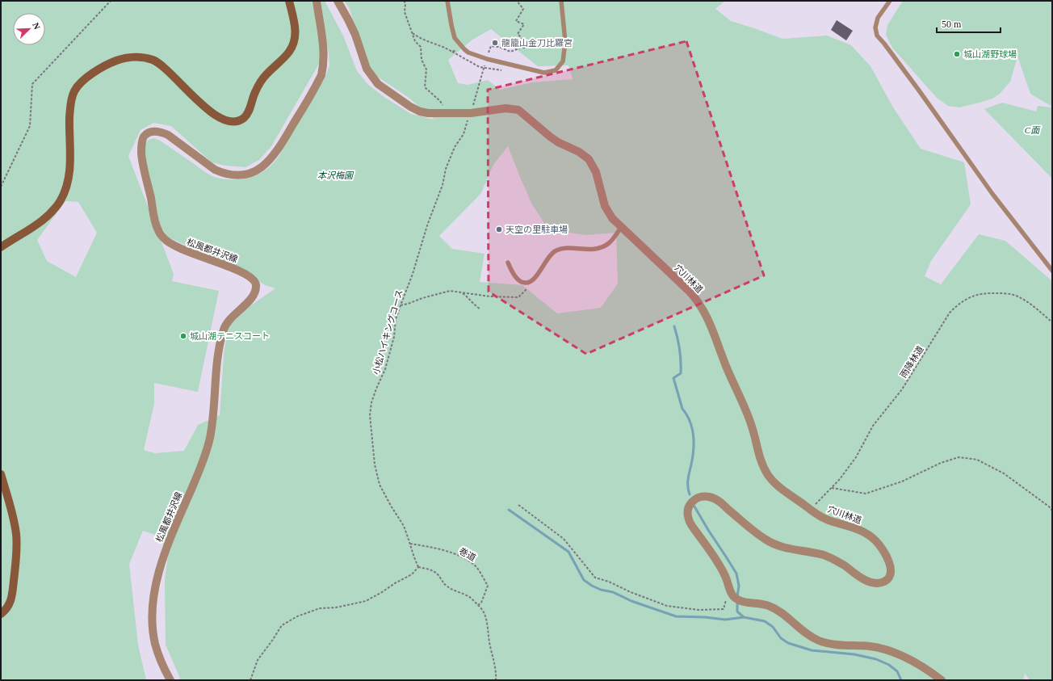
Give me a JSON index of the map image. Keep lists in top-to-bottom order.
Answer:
{
  "streets": {
    "street": ["松風都井沢線", "穴川林道"],
    "path": ["小松ハイキングコース", "雨降林道", "巻道"]
  },
  "crossings": [
    ["穴川林道", "小松ハイキングコース"],
    ["穴川林道", "雨降林道"],
    ["小松ハイキングコース", "巻道"]
  ],
  "parks": ["C面", "本沢梅園"],
  "places": [
    "龍籠山金刀比羅宮",
    "城山湖野球場",
    "天空の里駐車場",
    "城山湖テニスコート"
  ],
  "scale_bar": "50 m",
  "north": "top right"
}
